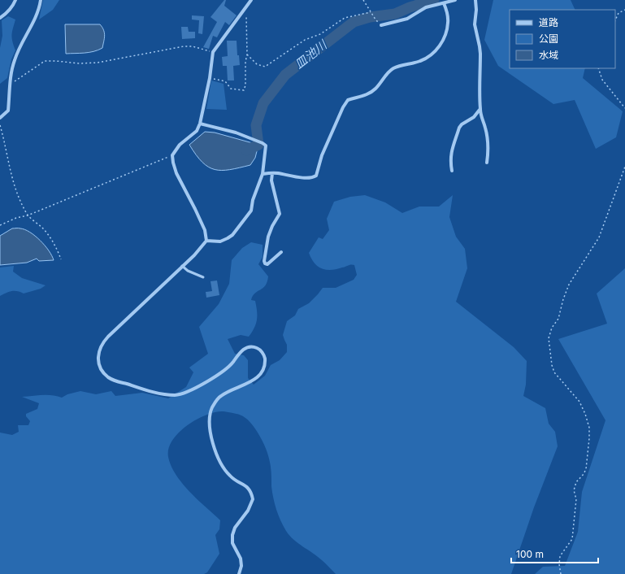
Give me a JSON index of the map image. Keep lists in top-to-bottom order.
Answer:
{
  "water": ["皿池川"],
  "legend": ["道路", "公園", "水域"],
  "scale_bar": "100 m"
}
